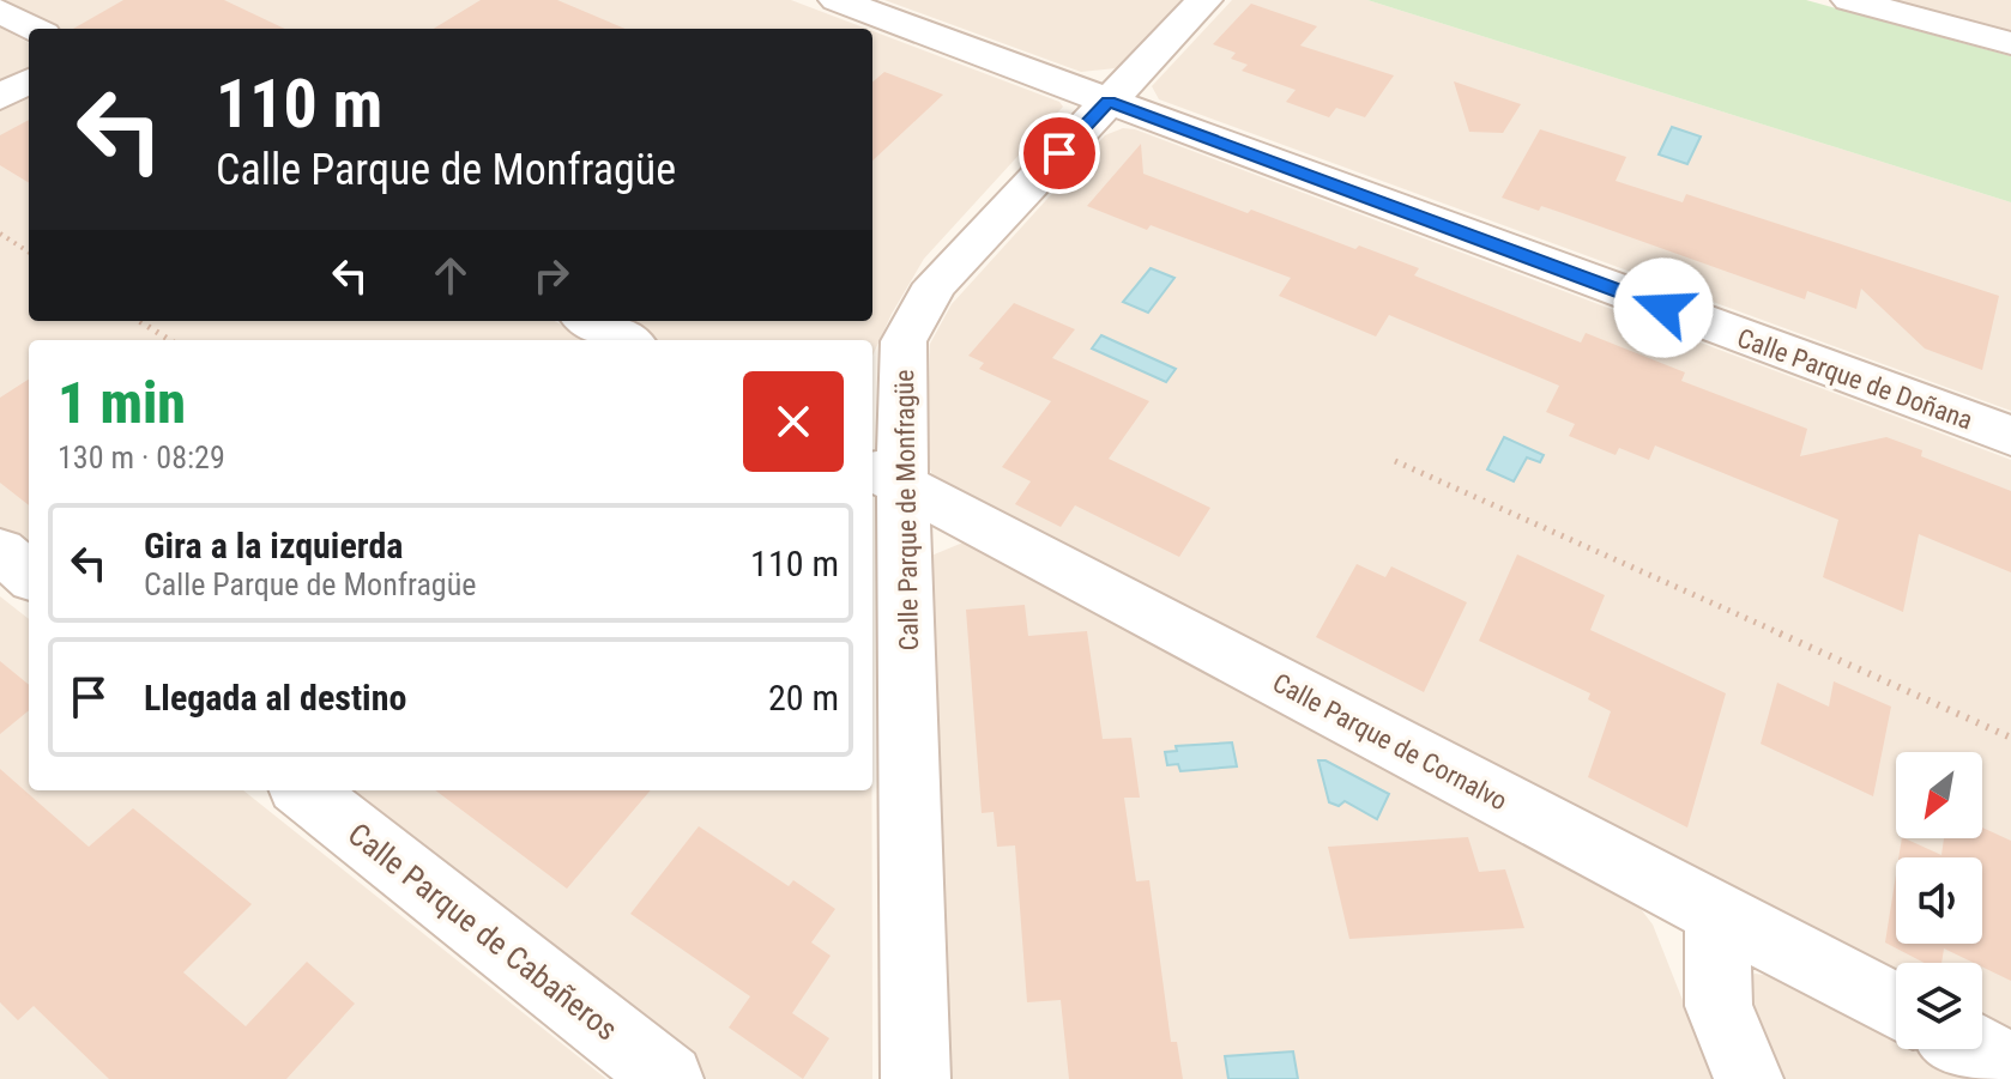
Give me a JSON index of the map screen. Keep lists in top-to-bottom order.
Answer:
{
  "streets": {
    "street": [
      "Calle Parque de Doñana",
      "Calle Parque de Monfragüe",
      "Calle Parque de Cornalvo",
      "Calle Parque de Cabañeros"
    ]
  },
  "crossings": [
    ["Calle Parque de Doñana", "Calle Parque de Monfragüe"],
    ["Calle Parque de Monfragüe", "Calle Parque de Cornalvo"]
  ],
  "north": "bottom left",
  "page": {
    "turn": ["110 m", "Calle Parque de Monfragüe"],
    "heading": ["1 min", "130 m · 08:29"],
    "list": [
      {
        "name": "Gira a la izquierda",
        "note": "Calle Parque de Monfragüe",
        "value": "110 m"
      },
      {
        "name": "Llegada al destino",
        "value": "20 m"
      }
    ]
  }
}
